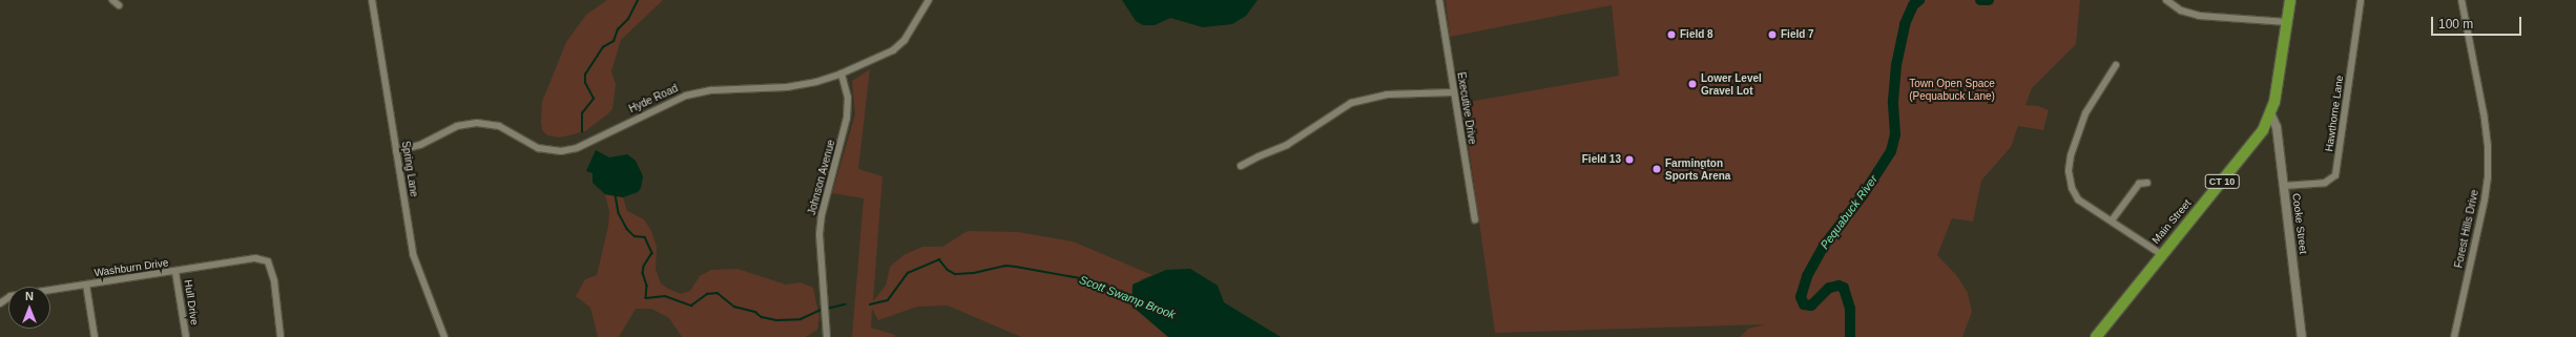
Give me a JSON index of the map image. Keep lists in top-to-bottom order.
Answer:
{
  "streets": {
    "highway": ["CT 10", "Main Street"],
    "main road": ["Cooke Street"],
    "street": [
      "Hyde Road",
      "Executive Drive",
      "Hawthorne Lane",
      "Spring Lane",
      "Johnson Avenue",
      "Forest Hills Drive",
      "Washburn Drive",
      "Hull Drive"
    ]
  },
  "crossings": [
    ["Hyde Road", "Spring Lane"],
    ["Hyde Road", "Johnson Avenue"],
    ["Hawthorne Lane", "Cooke Street"],
    ["Main Street", "Cooke Street"],
    ["Washburn Drive", "Hull Drive"]
  ],
  "water": ["Pequabuck River", "Scott Swamp Brook"],
  "parks": ["Town Open Space (Pequabuck Lane)"],
  "places": [
    "Field 8",
    "Field 7",
    "Lower Level Gravel Lot",
    "Field 13",
    "Farmington Sports Arena"
  ],
  "scale_bar": "100 m",
  "north": "top"
}
